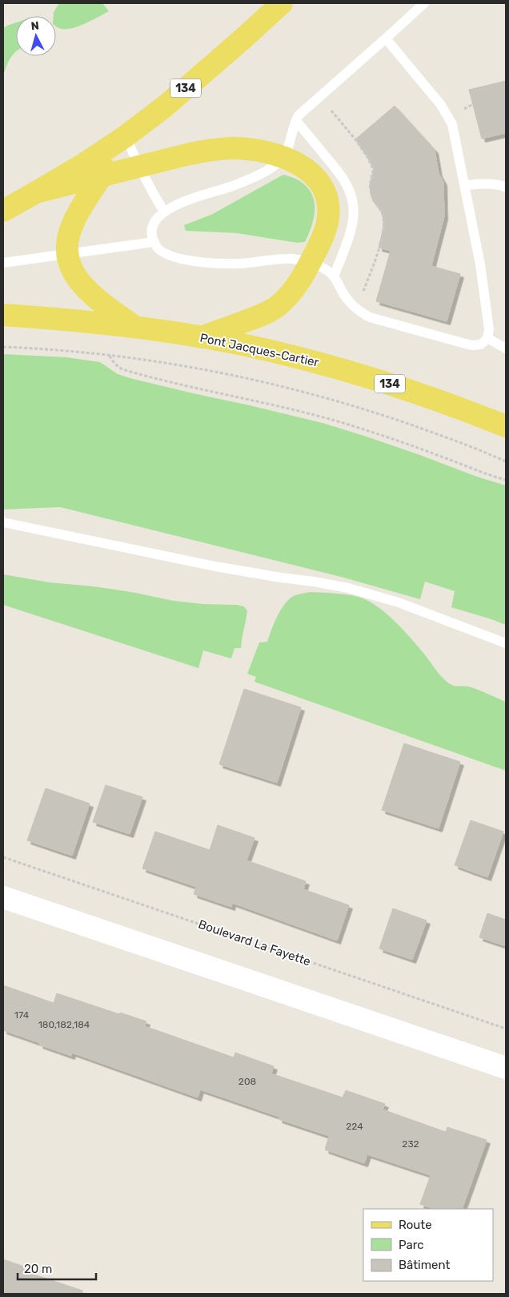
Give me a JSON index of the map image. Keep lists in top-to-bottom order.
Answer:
{
  "streets": {
    "main road": ["134", "Pont Jacques-Cartier"],
    "path": ["Boulevard La Fayette"]
  },
  "house_numbers": [
    "174",
    "180,182,184",
    "208",
    "224",
    "232"
  ],
  "legend": ["Route", "Parc", "Bâtiment"],
  "scale_bar": "20 m",
  "north": "top"
}
